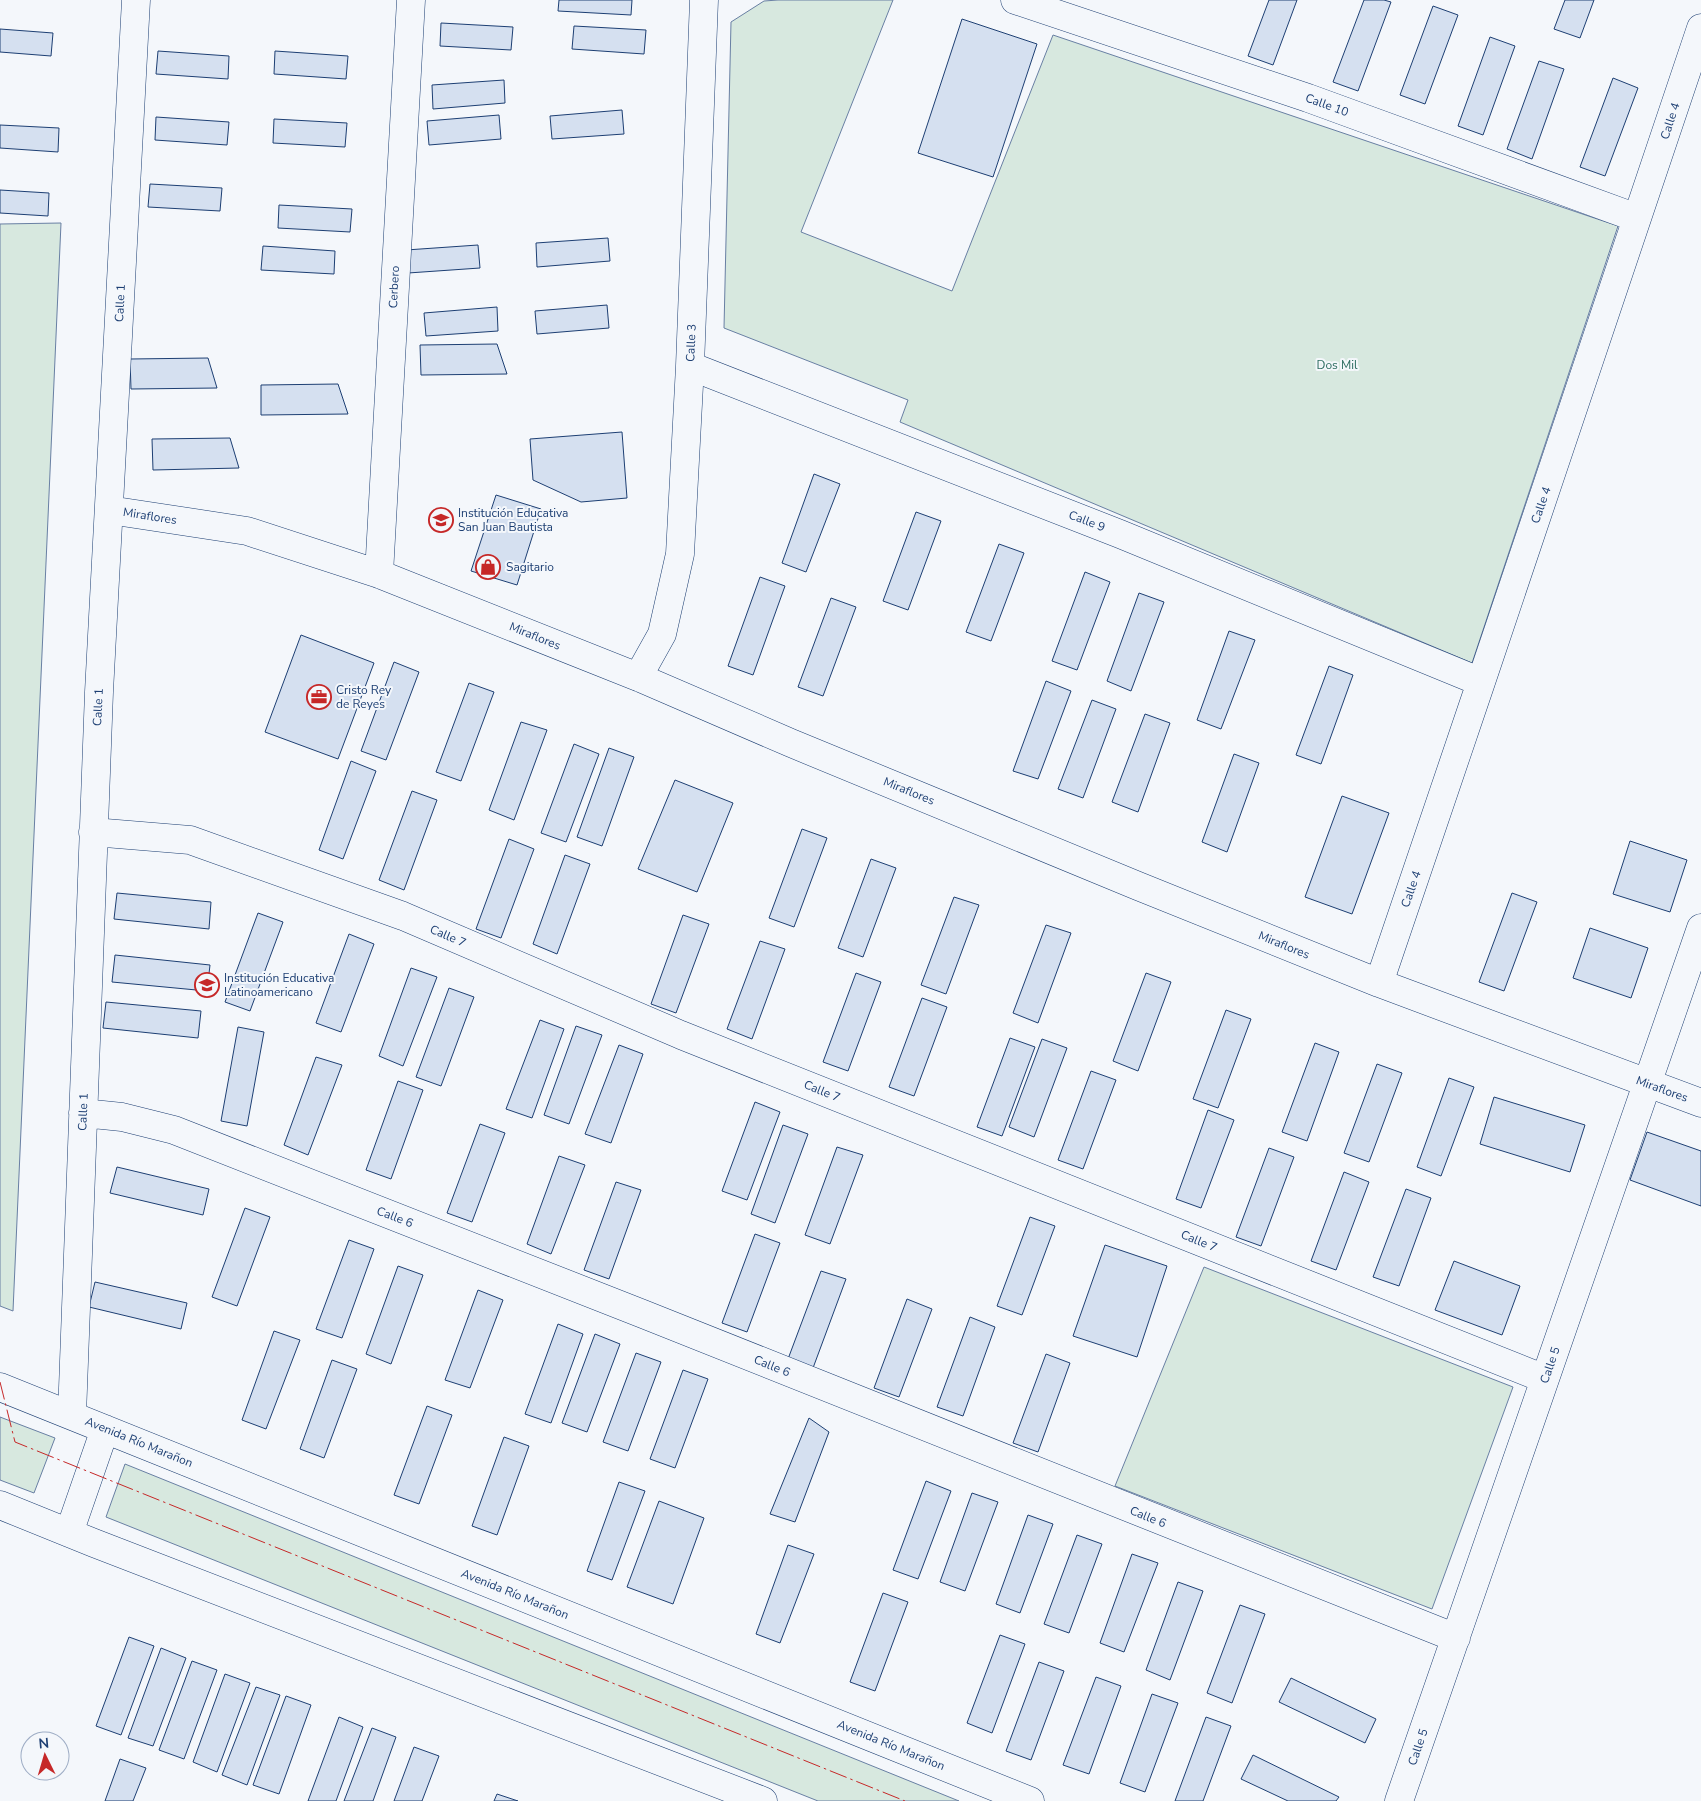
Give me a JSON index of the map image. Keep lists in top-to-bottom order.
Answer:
{
  "streets": {
    "street": [
      "Calle 10",
      "Calle 4",
      "Cerbero",
      "Calle 1",
      "Calle 3",
      "Miraflores",
      "Calle 9",
      "Calle 7",
      "Calle 6",
      "Calle 5",
      "Avenida Río Marañon"
    ]
  },
  "crossings": [
    ["Calle 10", "Calle 4"],
    ["Calle 4", "Miraflores"],
    ["Calle 4", "Calle 9"],
    ["Cerbero", "Miraflores"],
    ["Calle 1", "Miraflores"],
    ["Calle 1", "Calle 7"],
    ["Calle 1", "Calle 6"],
    ["Calle 1", "Avenida Río Marañon"],
    ["Calle 3", "Miraflores"],
    ["Calle 3", "Calle 9"],
    ["Miraflores", "Calle 5"],
    ["Calle 7", "Calle 5"],
    ["Calle 6", "Calle 5"]
  ],
  "parks": ["Dos Mil"],
  "places": {
    "school or university": ["Institución Educativa San Juan Bautista", "Institución Educativa Latinoamericano"],
    "shop": ["Sagitario"],
    "office": ["Cristo Rey de Reyes"]
  },
  "north": "top"
}
